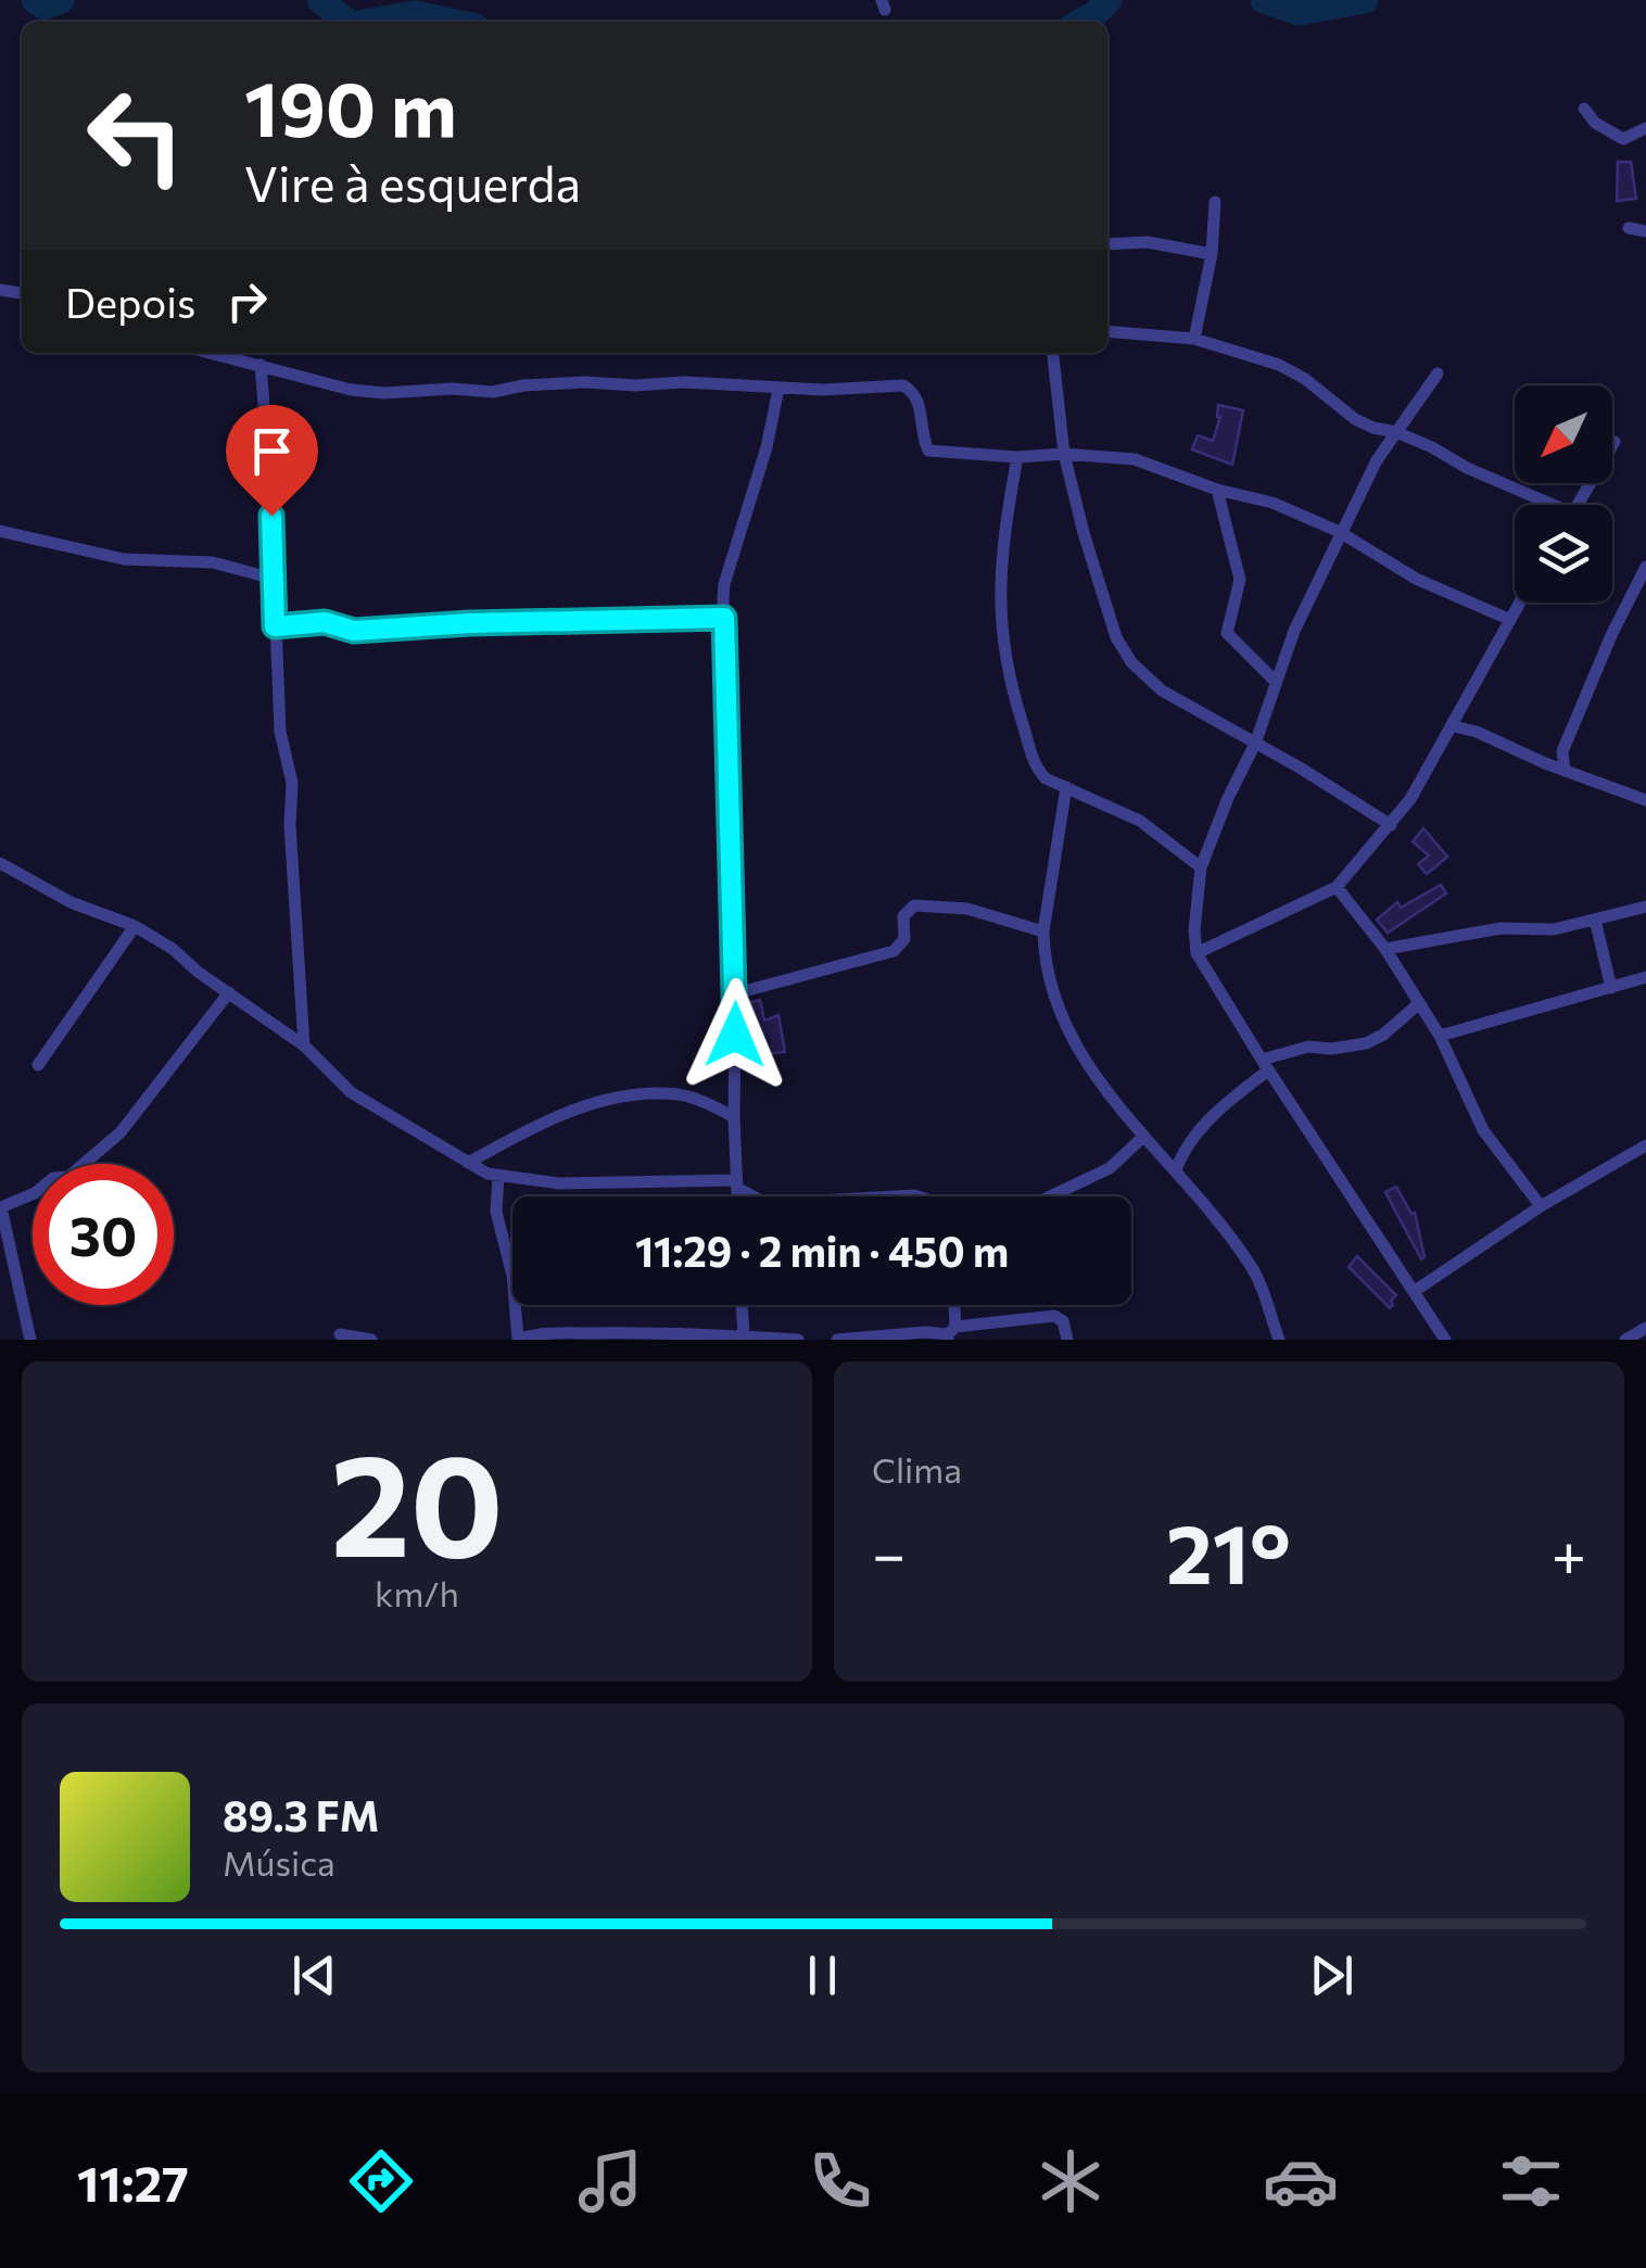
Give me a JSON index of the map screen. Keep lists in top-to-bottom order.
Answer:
{
  "north": "bottom left",
  "page": {
    "turn": ["190 m", "Vire à esquerda"],
    "then": "Depois",
    "limit": "30",
    "trip": "11:29 · 2 min · 450 m",
    "tile": [
      ["20", "km/h"],
      "Clima"
    ],
    "heat": ["−", "21°", "+"],
    "song": ["89.3 FM", "Música"],
    "tabs": "11:27"
  }
}
